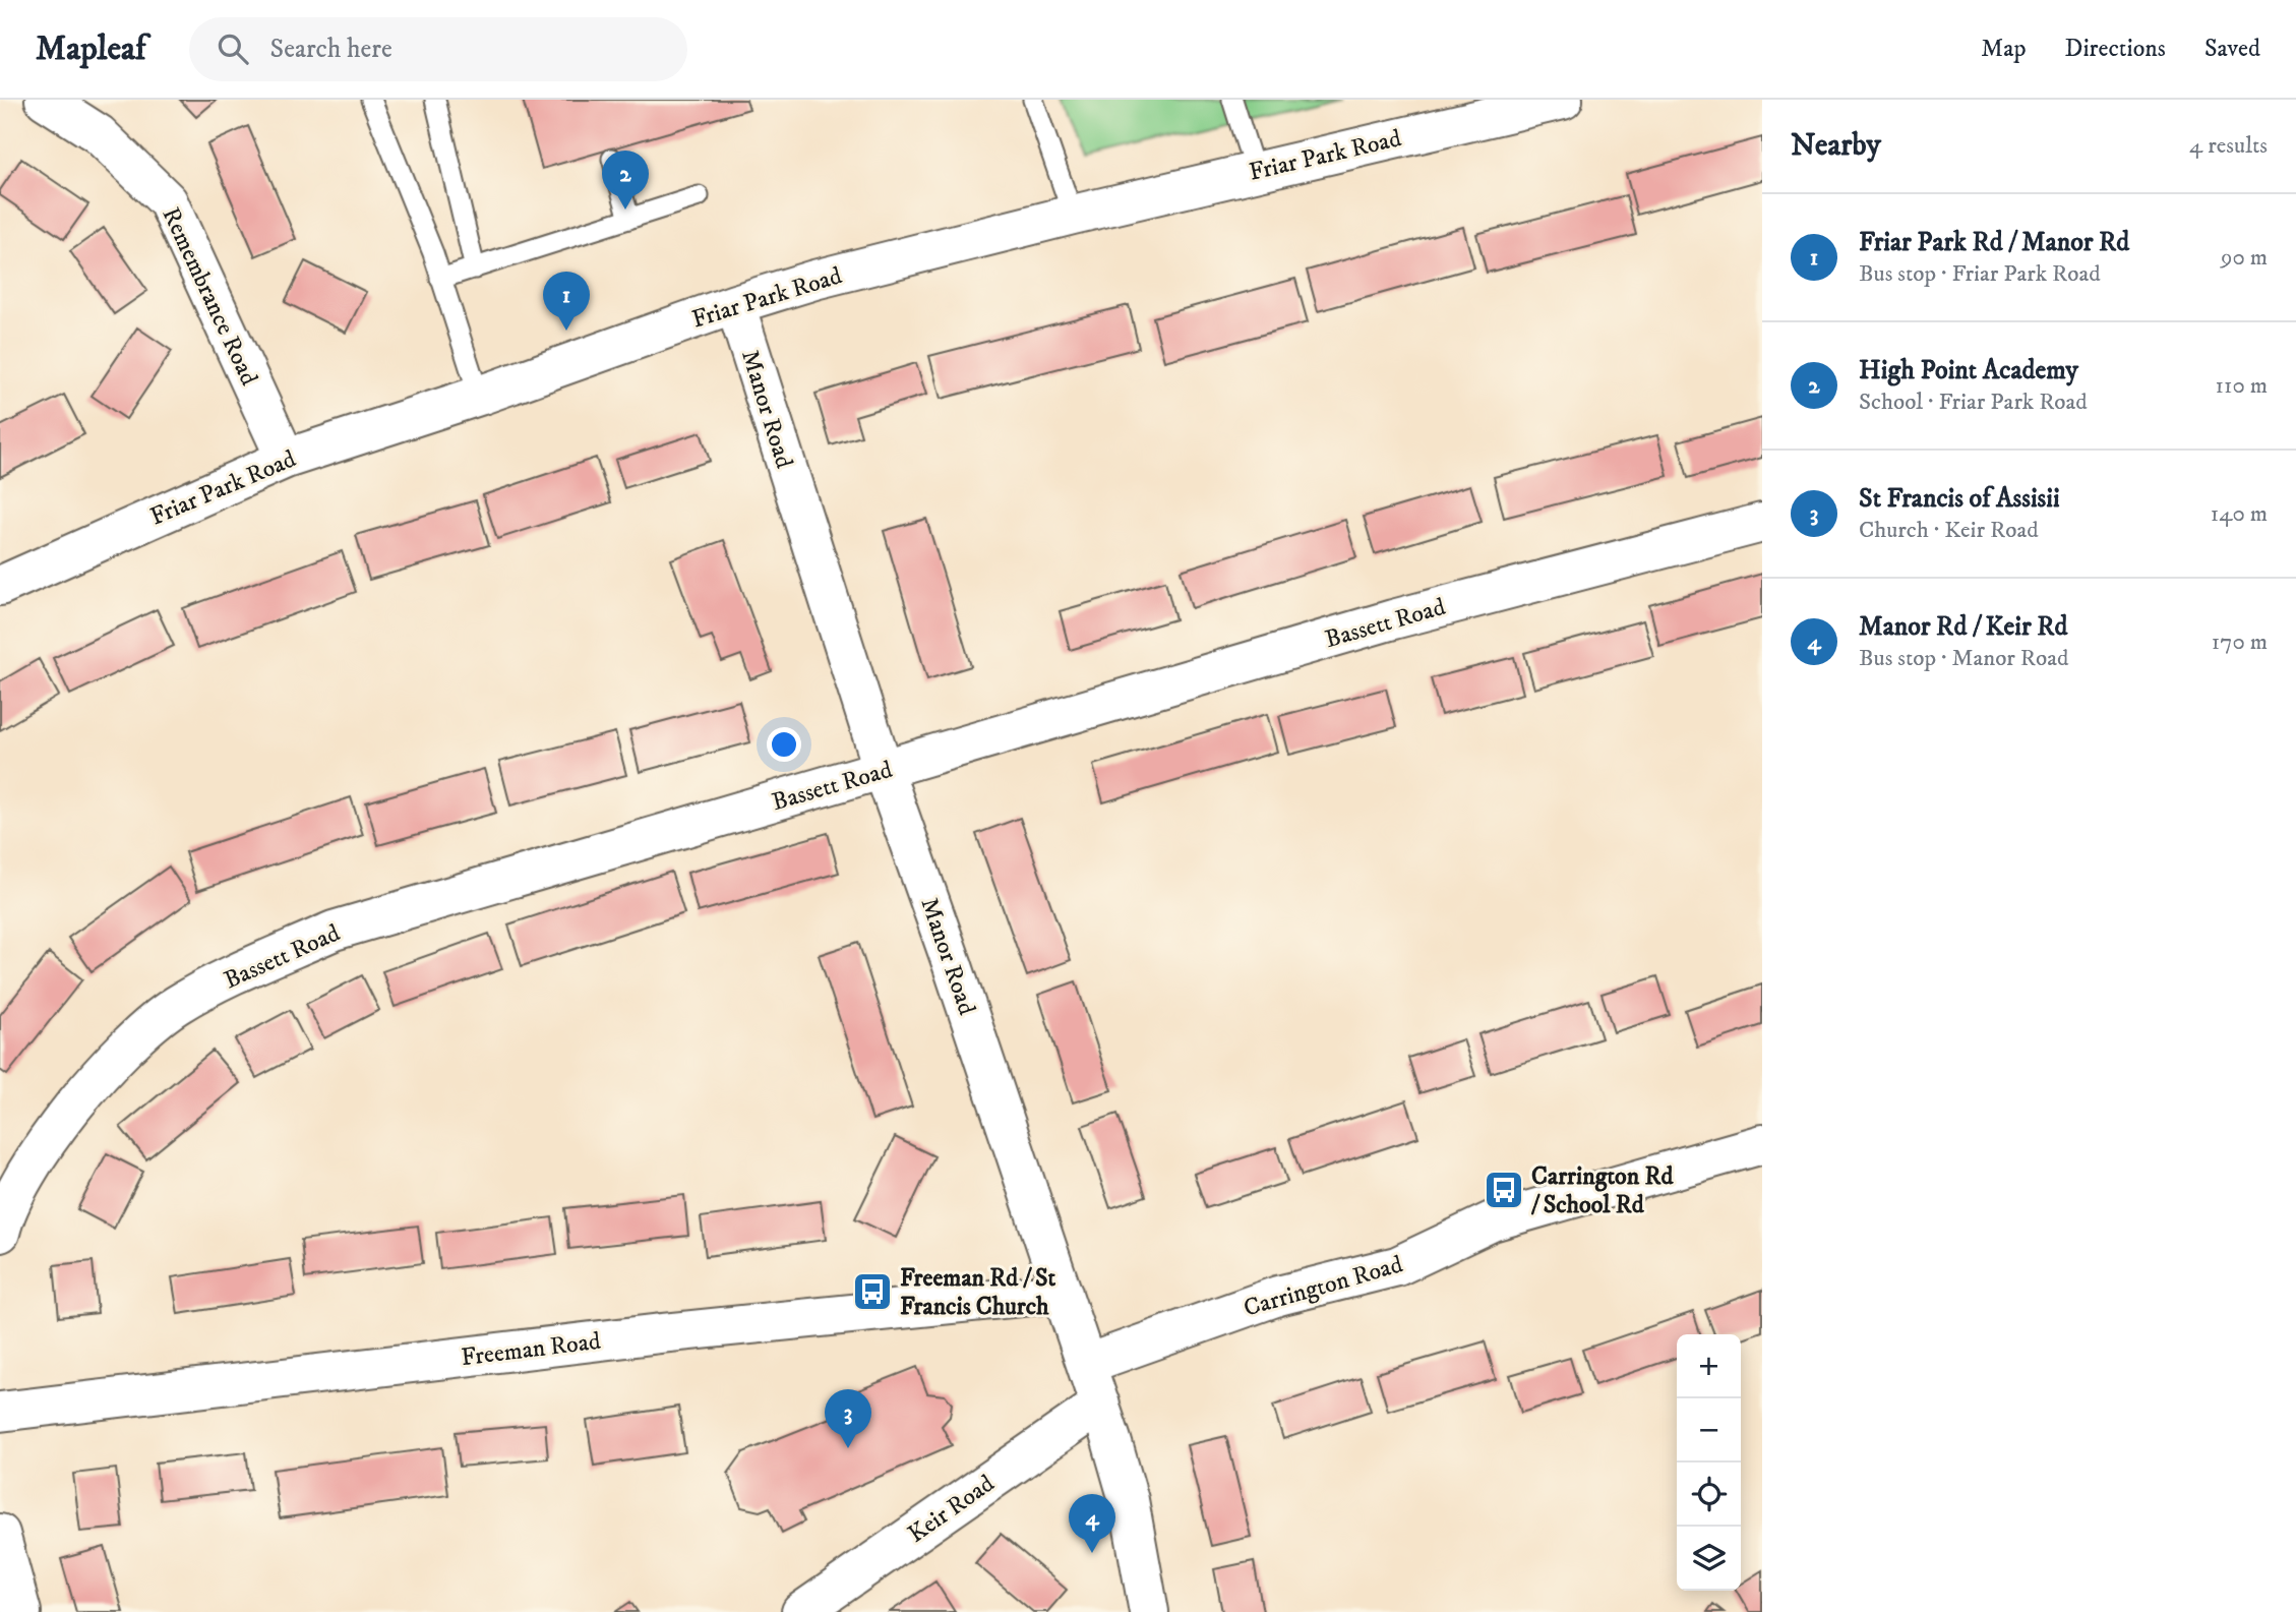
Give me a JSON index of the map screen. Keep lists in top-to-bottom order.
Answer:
{
  "streets": {
    "street": [
      "Friar Park Road",
      "Remembrance Road",
      "Manor Road",
      "Bassett Road",
      "Carrington Road",
      "Freeman Road",
      "Keir Road"
    ]
  },
  "crossings": [
    ["Friar Park Road", "Remembrance Road"],
    ["Friar Park Road", "Manor Road"],
    ["Manor Road", "Bassett Road"],
    ["Manor Road", "Carrington Road"],
    ["Manor Road", "Freeman Road"],
    ["Manor Road", "Keir Road"]
  ],
  "places": {
    "bus stop": ["Carrington Rd / School Rd", "Freeman Rd / St Francis Church"]
  },
  "page": {
    "header": "Mapleaf",
    "search": "Search here",
    "nav": ["Map", "Directions", "Saved"],
    "heading": ["Nearby", "4 results"],
    "pins": [
      "2",
      "1",
      "3",
      "4"
    ],
    "list": [
      {
        "mark": "1",
        "name": "Friar Park Rd / Manor Rd",
        "note": "Bus stop · Friar Park Road",
        "value": "90 m"
      },
      {
        "mark": "2",
        "name": "High Point Academy",
        "note": "School · Friar Park Road",
        "value": "110 m"
      },
      {
        "mark": "3",
        "name": "St Francis of Assisii",
        "note": "Church · Keir Road",
        "value": "140 m"
      },
      {
        "mark": "4",
        "name": "Manor Rd / Keir Rd",
        "note": "Bus stop · Manor Road",
        "value": "170 m"
      }
    ],
    "map_buttons": ["+", "−"]
  }
}
